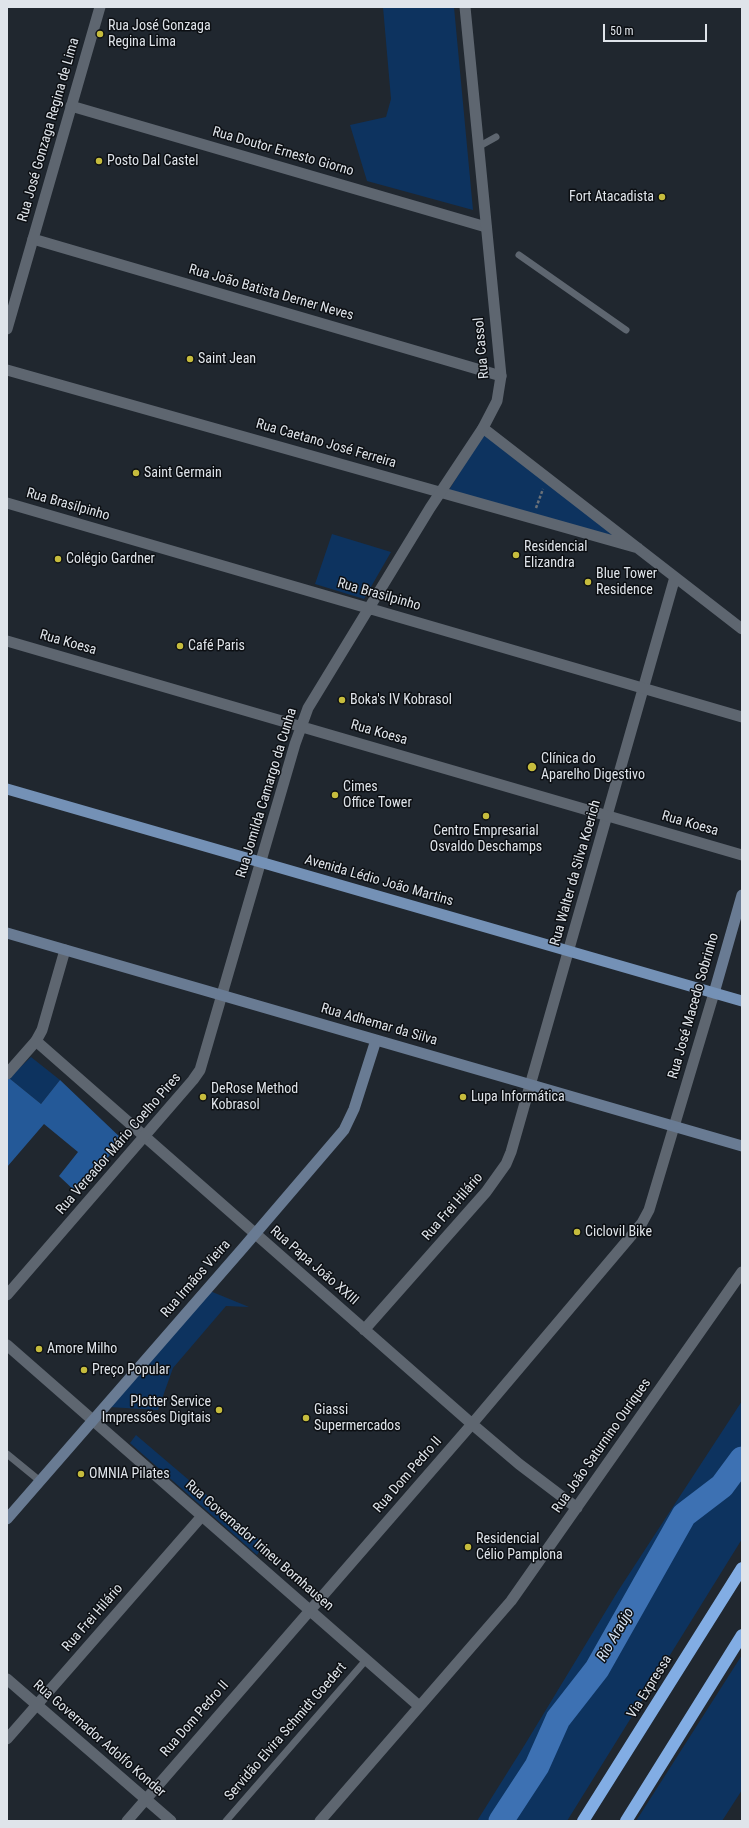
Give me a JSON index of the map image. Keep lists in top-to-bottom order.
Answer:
{
  "streets": {
    "highway": ["Via Expressa"],
    "main road": [
      "Avenida Lédio João Martins",
      "Rua José Macedo Sobrinho",
      "Rua Adhemar da Silva",
      "Rua Irmãos Vieira"
    ],
    "street": [
      "Rua José Gonzaga Regina de Lima",
      "Rua Doutor Ernesto Giorno",
      "Rua João Batista Derner Neves",
      "Rua Cassol",
      "Rua Caetano José Ferreira",
      "Rua Brasilpinho",
      "Rua Koesa",
      "Rua Jomilda Camargo da Cunha",
      "Rua Walter da Silva Koerich",
      "Rua Vereador Mário Coelho Pires",
      "Rua Frei Hilário",
      "Rua Papa João XXIII",
      "Rua João Saturnino Ouriques",
      "Rua Dom Pedro II",
      "Rua Governador Irineu Bornhausen",
      "Rua Governador Adolfo Konder"
    ],
    "lane": ["Servidão Elvira Schmidt Goedert"]
  },
  "crossings": [
    ["Rua José Gonzaga Regina de Lima", "Rua Doutor Ernesto Giorno"],
    ["Rua José Gonzaga Regina de Lima", "Rua João Batista Derner Neves"],
    ["Rua Doutor Ernesto Giorno", "Rua Cassol"],
    ["Rua João Batista Derner Neves", "Rua Cassol"],
    ["Rua Cassol", "Rua Jomilda Camargo da Cunha"],
    ["Rua Caetano José Ferreira", "Rua Jomilda Camargo da Cunha"],
    ["Rua Brasilpinho", "Rua Jomilda Camargo da Cunha"],
    ["Rua Brasilpinho", "Rua Walter da Silva Koerich"],
    ["Rua Koesa", "Rua Jomilda Camargo da Cunha"],
    ["Rua Koesa", "Rua Walter da Silva Koerich"],
    ["Rua Jomilda Camargo da Cunha", "Avenida Lédio João Martins"],
    ["Rua Jomilda Camargo da Cunha", "Rua Adhemar da Silva"],
    ["Rua Jomilda Camargo da Cunha", "Rua Vereador Mário Coelho Pires"],
    ["Rua Walter da Silva Koerich", "Avenida Lédio João Martins"],
    ["Rua Walter da Silva Koerich", "Rua Adhemar da Silva"],
    ["Rua Walter da Silva Koerich", "Rua Frei Hilário"],
    ["Avenida Lédio João Martins", "Rua José Macedo Sobrinho"],
    ["Rua José Macedo Sobrinho", "Rua Adhemar da Silva"],
    ["Rua José Macedo Sobrinho", "Rua Dom Pedro II"],
    ["Rua Adhemar da Silva", "Rua Vereador Mário Coelho Pires"],
    ["Rua Adhemar da Silva", "Rua Frei Hilário"],
    ["Rua Adhemar da Silva", "Rua Irmãos Vieira"],
    ["Rua Adhemar da Silva", "Rua Dom Pedro II"],
    ["Rua Vereador Mário Coelho Pires", "Rua Papa João XXIII"],
    ["Rua Frei Hilário", "Rua Papa João XXIII"],
    ["Rua Frei Hilário", "Rua Governador Irineu Bornhausen"],
    ["Rua Frei Hilário", "Rua Governador Adolfo Konder"],
    ["Rua Papa João XXIII", "Rua Irmãos Vieira"],
    ["Rua Papa João XXIII", "Rua João Saturnino Ouriques"],
    ["Rua Papa João XXIII", "Rua Dom Pedro II"],
    ["Rua Irmãos Vieira", "Rua Governador Irineu Bornhausen"],
    ["Rua João Saturnino Ouriques", "Rua Governador Irineu Bornhausen"],
    ["Rua Dom Pedro II", "Rua Governador Irineu Bornhausen"],
    ["Rua Dom Pedro II", "Rua Governador Adolfo Konder"],
    ["Rua Governador Irineu Bornhausen", "Servidão Elvira Schmidt Goedert"]
  ],
  "water": ["Rio Araújo"],
  "places": [
    "Rua José Gonzaga Regina Lima",
    "Posto Dal Castel",
    "Fort Atacadista",
    "Saint Jean",
    "Saint Germain",
    "Residencial Elizandra",
    "Colégio Gardner",
    "Blue Tower Residence",
    "Café Paris",
    "Boka's IV Kobrasol",
    "Clínica do Aparelho Digestivo",
    "Cimes Office Tower",
    "Centro Empresarial Osvaldo Deschamps",
    "DeRose Method Kobrasol",
    "Lupa Informática",
    "Ciclovil Bike",
    "Amore Milho",
    "Preço Popular",
    "Plotter Service Impressões Digitais",
    "Giassi Supermercados",
    "OMNIA Pilates",
    "Residencial Célio Pamplona"
  ],
  "scale_bar": "50 m"
}
